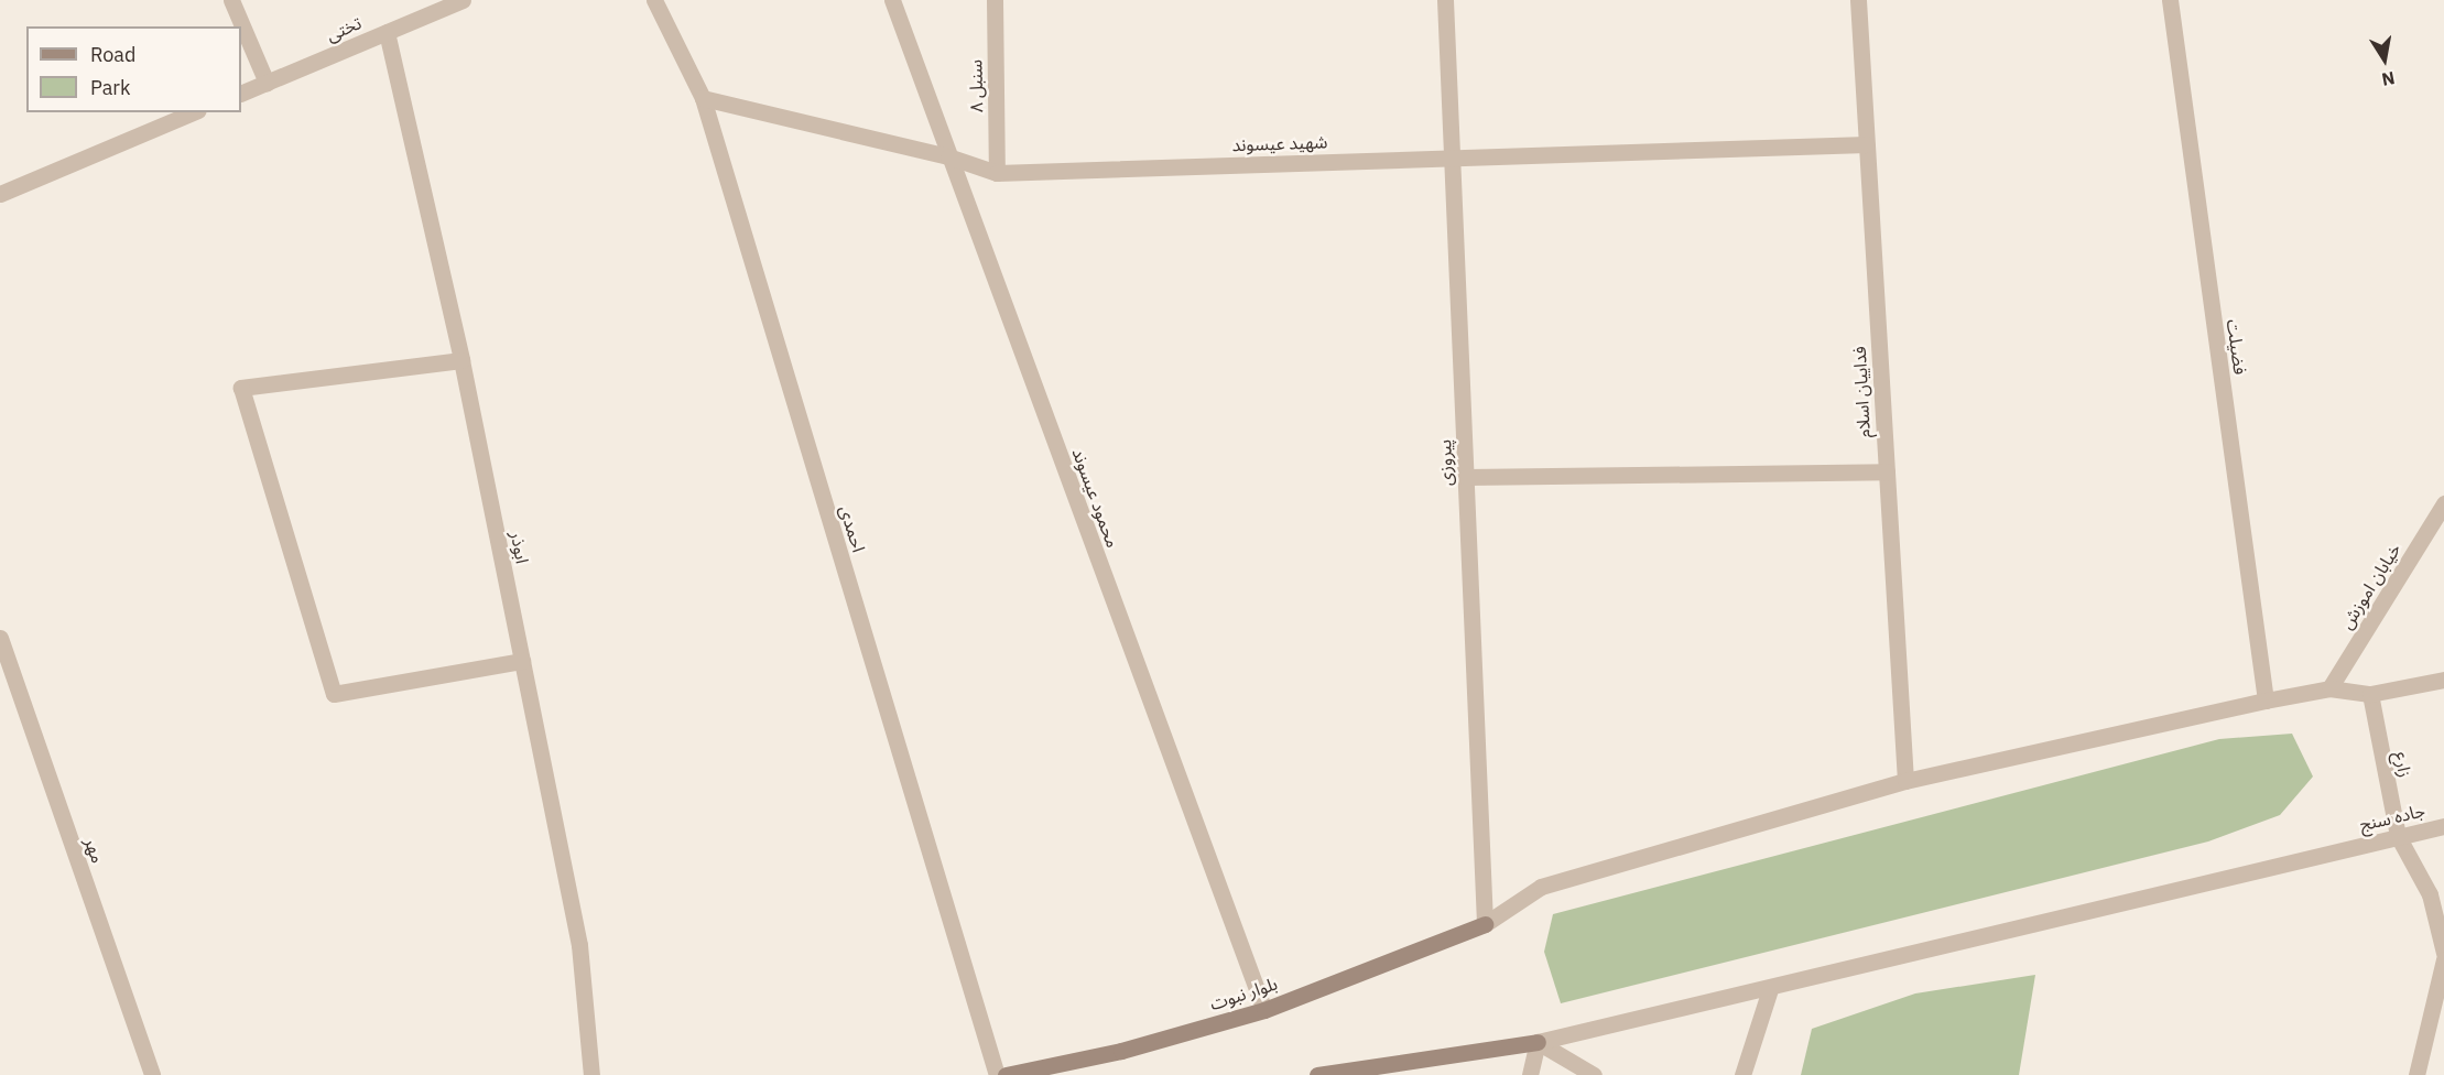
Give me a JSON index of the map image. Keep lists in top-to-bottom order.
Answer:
{
  "streets": {
    "main road": ["بلوار نبوت"],
    "street": [
      "تختی",
      "سنبل ۸",
      "شهید عیسوند",
      "فضیلت",
      "فداییان اسلام",
      "پیروزی",
      "محمود عیسوند",
      "احمدی",
      "ابوذر",
      "خیابان اموزش",
      "زارع",
      "جاده سنج",
      "مهر"
    ]
  },
  "crossings": [
    ["تختی", "ابوذر"],
    ["سنبل ۸", "شهید عیسوند"],
    ["شهید عیسوند", "فداییان اسلام"],
    ["شهید عیسوند", "پیروزی"],
    ["شهید عیسوند", "محمود عیسوند"],
    ["شهید عیسوند", "احمدی"],
    ["پیروزی", "بلوار نبوت"],
    ["محمود عیسوند", "بلوار نبوت"],
    ["زارع", "جاده سنج"]
  ],
  "legend": ["Road", "Park"],
  "north": "bottom"
}
